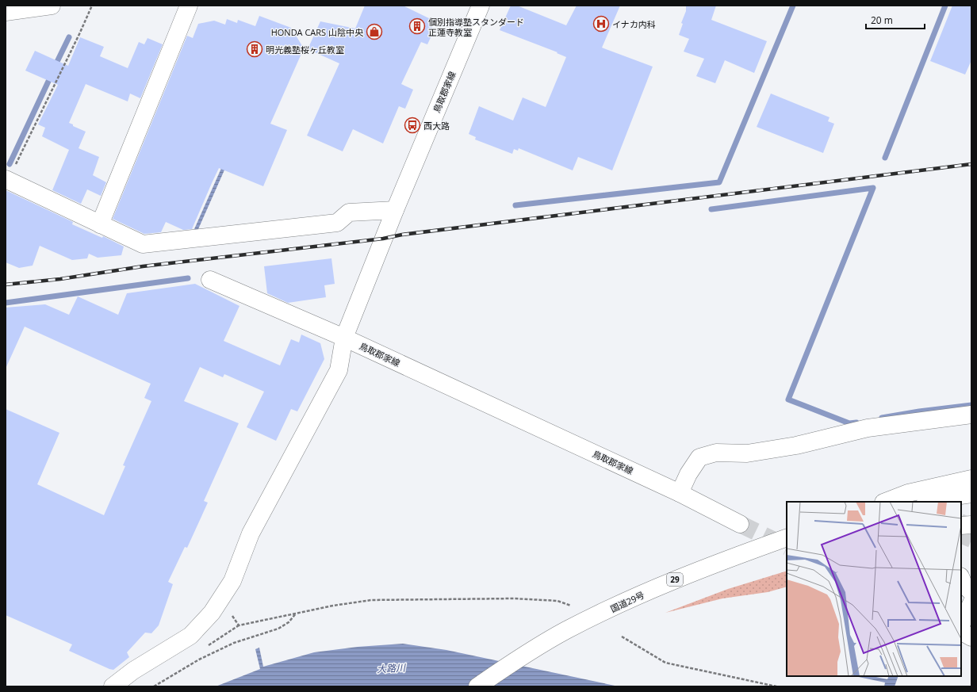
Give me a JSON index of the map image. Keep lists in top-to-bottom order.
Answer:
{
  "streets": {
    "main road": ["鳥取郡家線", "29", "国道29号"]
  },
  "water": ["大路川"],
  "places": {
    "hospital": ["イナカ内科"],
    "building": ["個別指導塾スタンダード 正蓮寺教室", "明光義塾桜ヶ丘教室"],
    "shop": ["HONDA CARS 山陰中央"],
    "bus stop": ["西大路"]
  },
  "scale_bar": "20 m"
}
